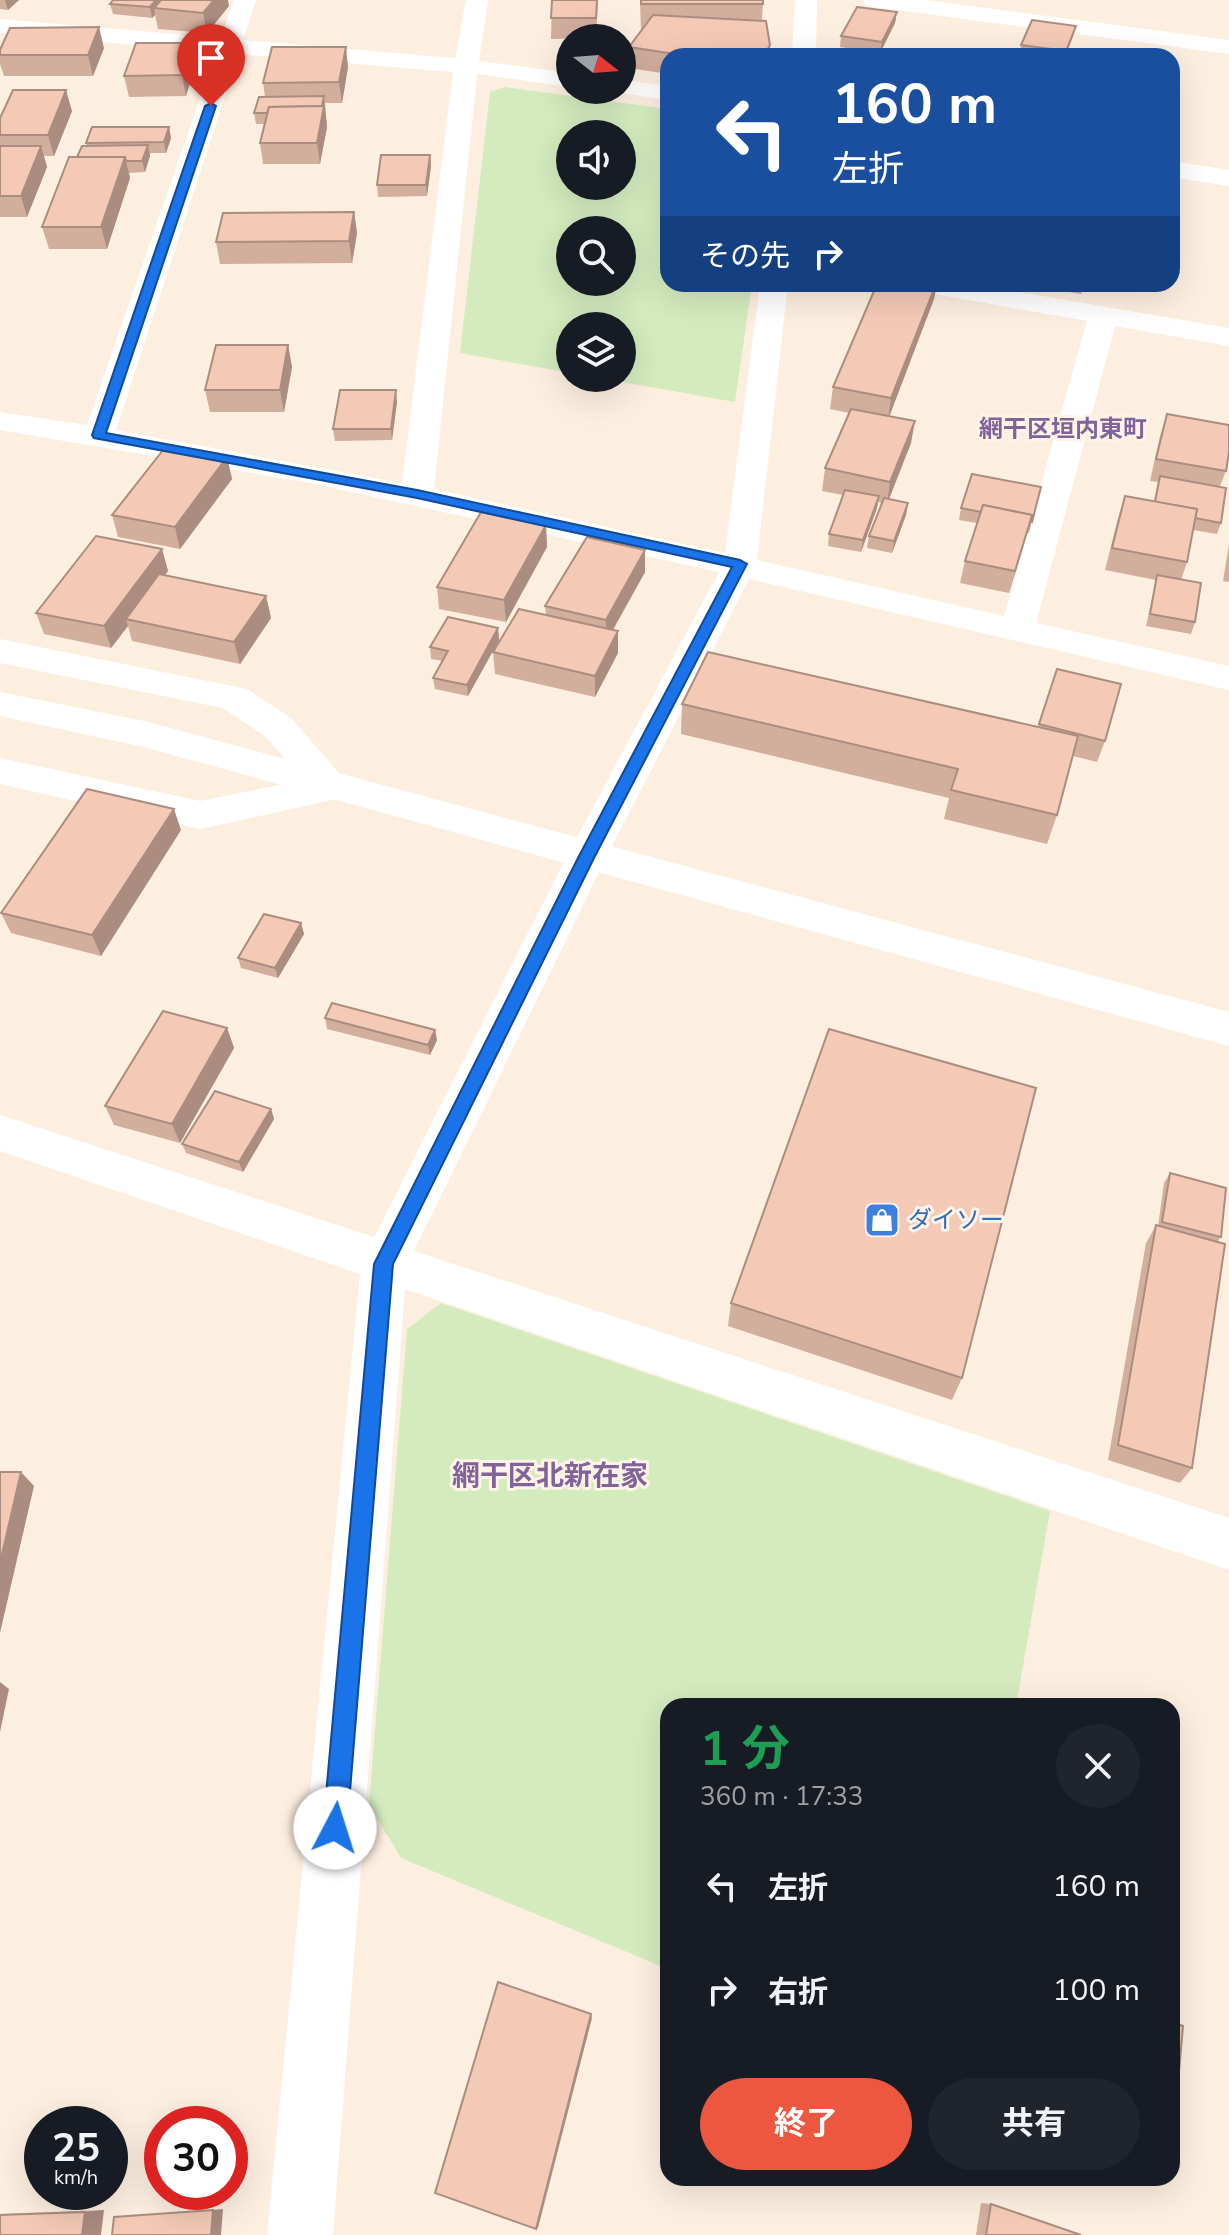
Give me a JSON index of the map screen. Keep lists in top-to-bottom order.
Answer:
{
  "districts": ["網干区垣内東町", "網干区北新在家"],
  "places": {
    "shop": ["ダイソー"]
  },
  "north": "right",
  "page": {
    "turn": ["160 m", "左折"],
    "then": "その先",
    "heading": ["1 分", "360 m · 17:33"],
    "list": [
      {
        "name": "左折",
        "value": "160 m"
      },
      {
        "name": "右折",
        "value": "100 m"
      }
    ],
    "buttons": ["終了", "共有"],
    "speed": "25 km/h",
    "limit": "30"
  }
}
